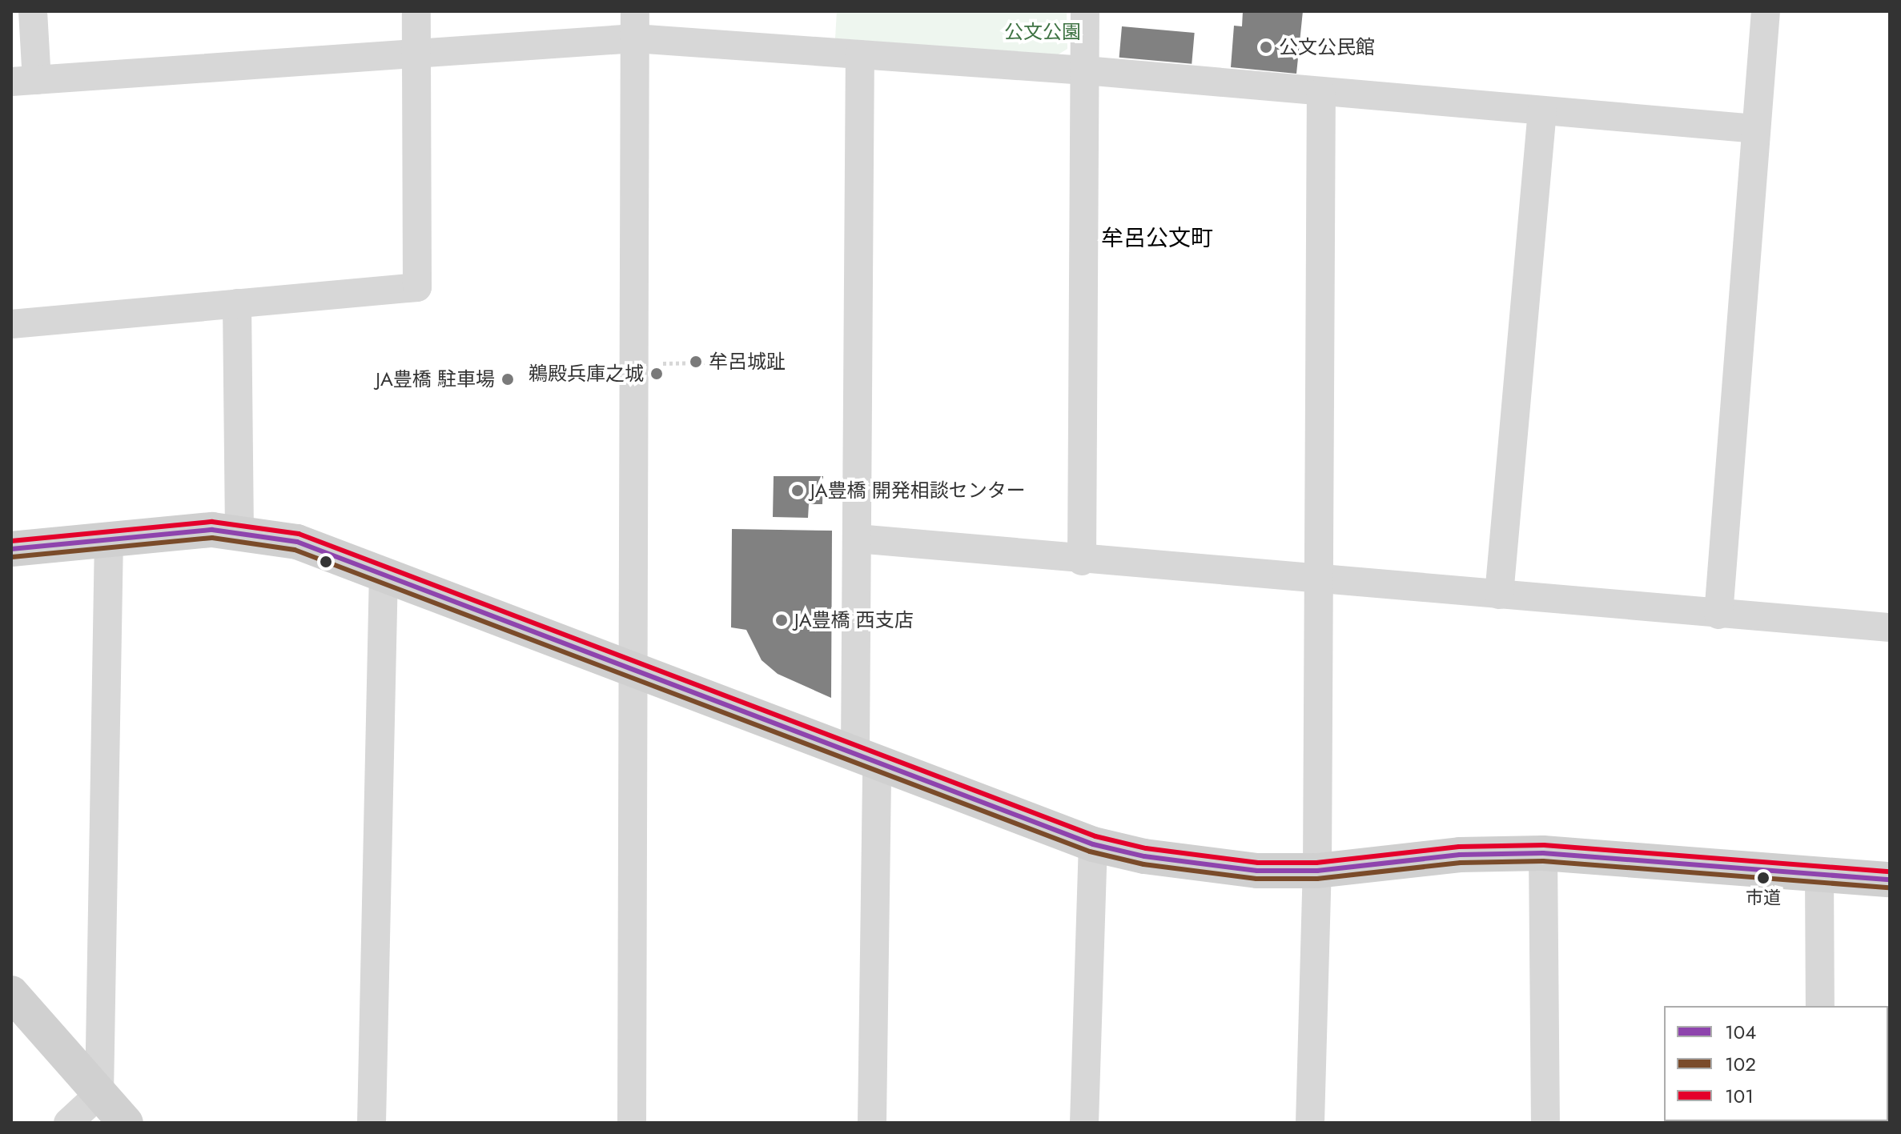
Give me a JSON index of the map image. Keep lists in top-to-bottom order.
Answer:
{
  "districts": ["牟呂公文町"],
  "parks": ["公文公園"],
  "places": [
    "公文公民館",
    "牟呂城趾",
    "鵜殿兵庫之城",
    "JA豊橋 駐車場",
    "JA豊橋 開発相談センター",
    "JA豊橋 西支店",
    "市道"
  ],
  "lines": ["transit line 101", "transit line 104", "transit line 102"],
  "legend": ["104", "102", "101"]
}
